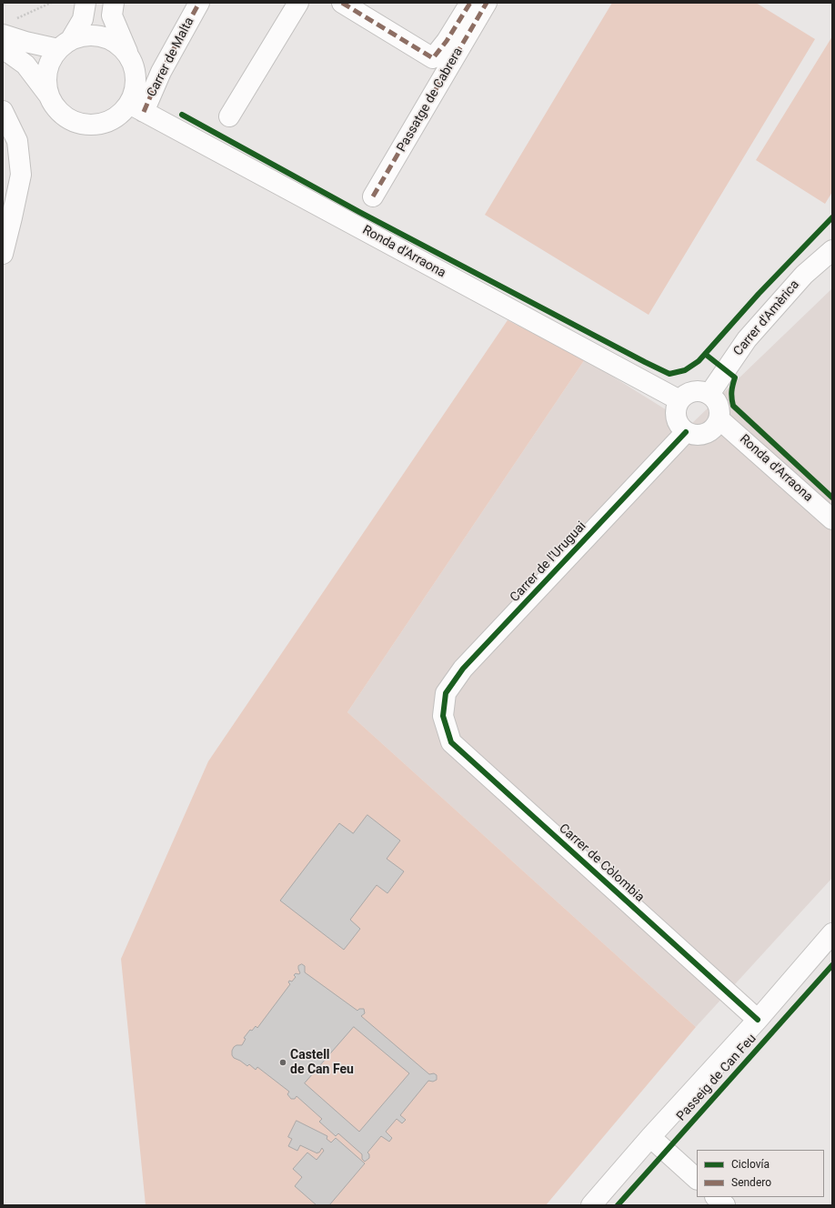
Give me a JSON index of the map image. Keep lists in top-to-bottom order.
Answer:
{
  "streets": {
    "street": [
      "Carrer de Malta",
      "Passatge de Cabrera",
      "Ronda d'Arraona",
      "Carrer d'Amèrica",
      "Carrer de l'Uruguai",
      "Carrer de Còlombia",
      "Passeig de Can Feu"
    ]
  },
  "crossings": [
    ["Carrer de Malta", "Ronda d'Arraona"],
    ["Ronda d'Arraona", "Carrer d'Amèrica"],
    ["Ronda d'Arraona", "Carrer de l'Uruguai"],
    ["Carrer d'Amèrica", "Carrer de l'Uruguai"],
    ["Carrer de l'Uruguai", "Carrer de Còlombia"],
    ["Carrer de Còlombia", "Passeig de Can Feu"]
  ],
  "places": ["Castell de Can Feu"],
  "legend": ["Ciclovía", "Sendero"]
}
